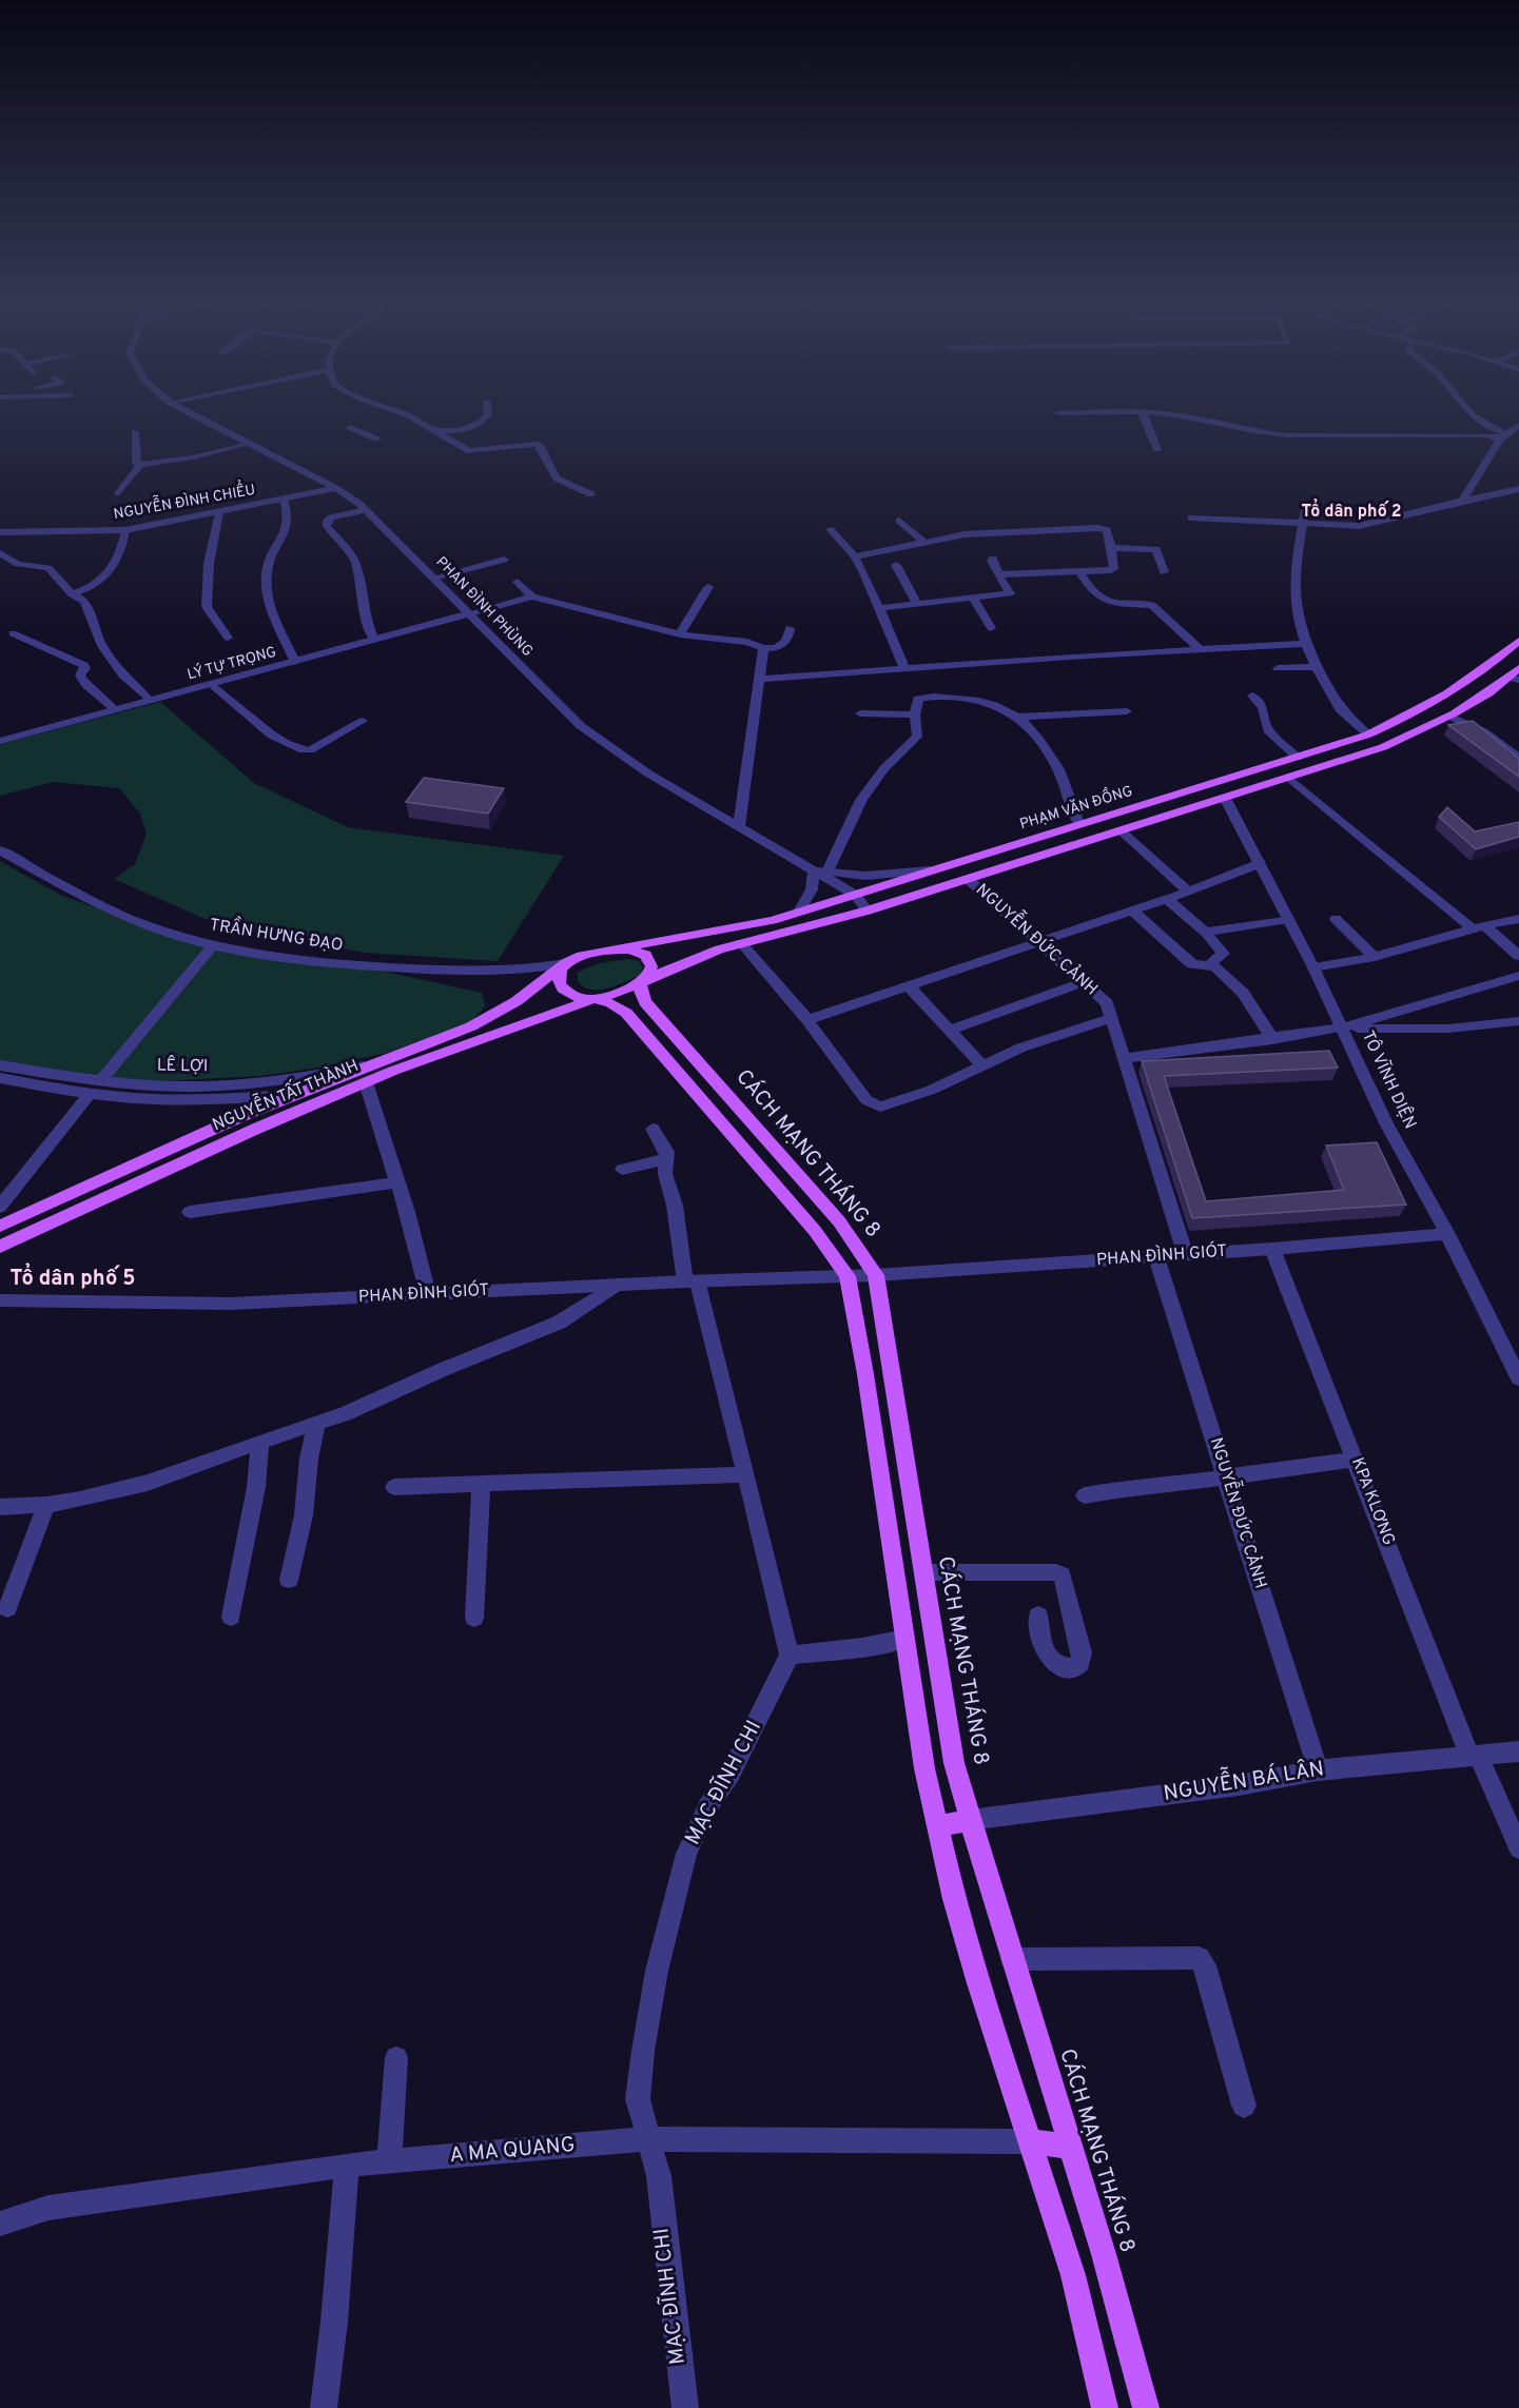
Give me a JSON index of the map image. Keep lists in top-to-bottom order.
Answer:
{
  "streets": {
    "main road": ["PHẠM VĂN ĐỒNG", "NGUYỄN TẤT THÀNH", "CÁCH MẠNG THÁNG 8"],
    "street": [
      "NGUYỄN ĐÌNH CHIỂU",
      "PHAN ĐÌNH PHÙNG",
      "LÝ TỰ TRỌNG",
      "TRẦN HƯNG ĐẠO",
      "NGUYỄN ĐỨC CẢNH",
      "LÊ LỢI",
      "TÔ VĨNH DIỆN",
      "PHAN ĐÌNH GIÓT",
      "KPA KLƠNG",
      "NGUYỄN BÁ LÂN",
      "MẠC ĐĨNH CHI",
      "A MA QUANG"
    ]
  },
  "crossings": [
    ["NGUYỄN ĐÌNH CHIỂU", "PHAN ĐÌNH PHÙNG"],
    ["PHAN ĐÌNH PHÙNG", "LÝ TỰ TRỌNG"],
    ["PHAN ĐÌNH PHÙNG", "PHẠM VĂN ĐỒNG"],
    ["PHẠM VĂN ĐỒNG", "NGUYỄN ĐỨC CẢNH"],
    ["PHẠM VĂN ĐỒNG", "TÔ VĨNH DIỆN"],
    ["PHẠM VĂN ĐỒNG", "NGUYỄN TẤT THÀNH"],
    ["PHẠM VĂN ĐỒNG", "CÁCH MẠNG THÁNG 8"],
    ["TRẦN HƯNG ĐẠO", "NGUYỄN TẤT THÀNH"],
    ["NGUYỄN ĐỨC CẢNH", "PHAN ĐÌNH GIÓT"],
    ["NGUYỄN ĐỨC CẢNH", "NGUYỄN BÁ LÂN"],
    ["LÊ LỢI", "NGUYỄN TẤT THÀNH"],
    ["TÔ VĨNH DIỆN", "PHAN ĐÌNH GIÓT"],
    ["NGUYỄN TẤT THÀNH", "CÁCH MẠNG THÁNG 8"],
    ["CÁCH MẠNG THÁNG 8", "PHAN ĐÌNH GIÓT"],
    ["CÁCH MẠNG THÁNG 8", "NGUYỄN BÁ LÂN"],
    ["PHAN ĐÌNH GIÓT", "KPA KLƠNG"],
    ["KPA KLƠNG", "NGUYỄN BÁ LÂN"],
    ["MẠC ĐĨNH CHI", "A MA QUANG"]
  ],
  "districts": ["Tổ dân phố 2", "Tổ dân phố 5"]
}
